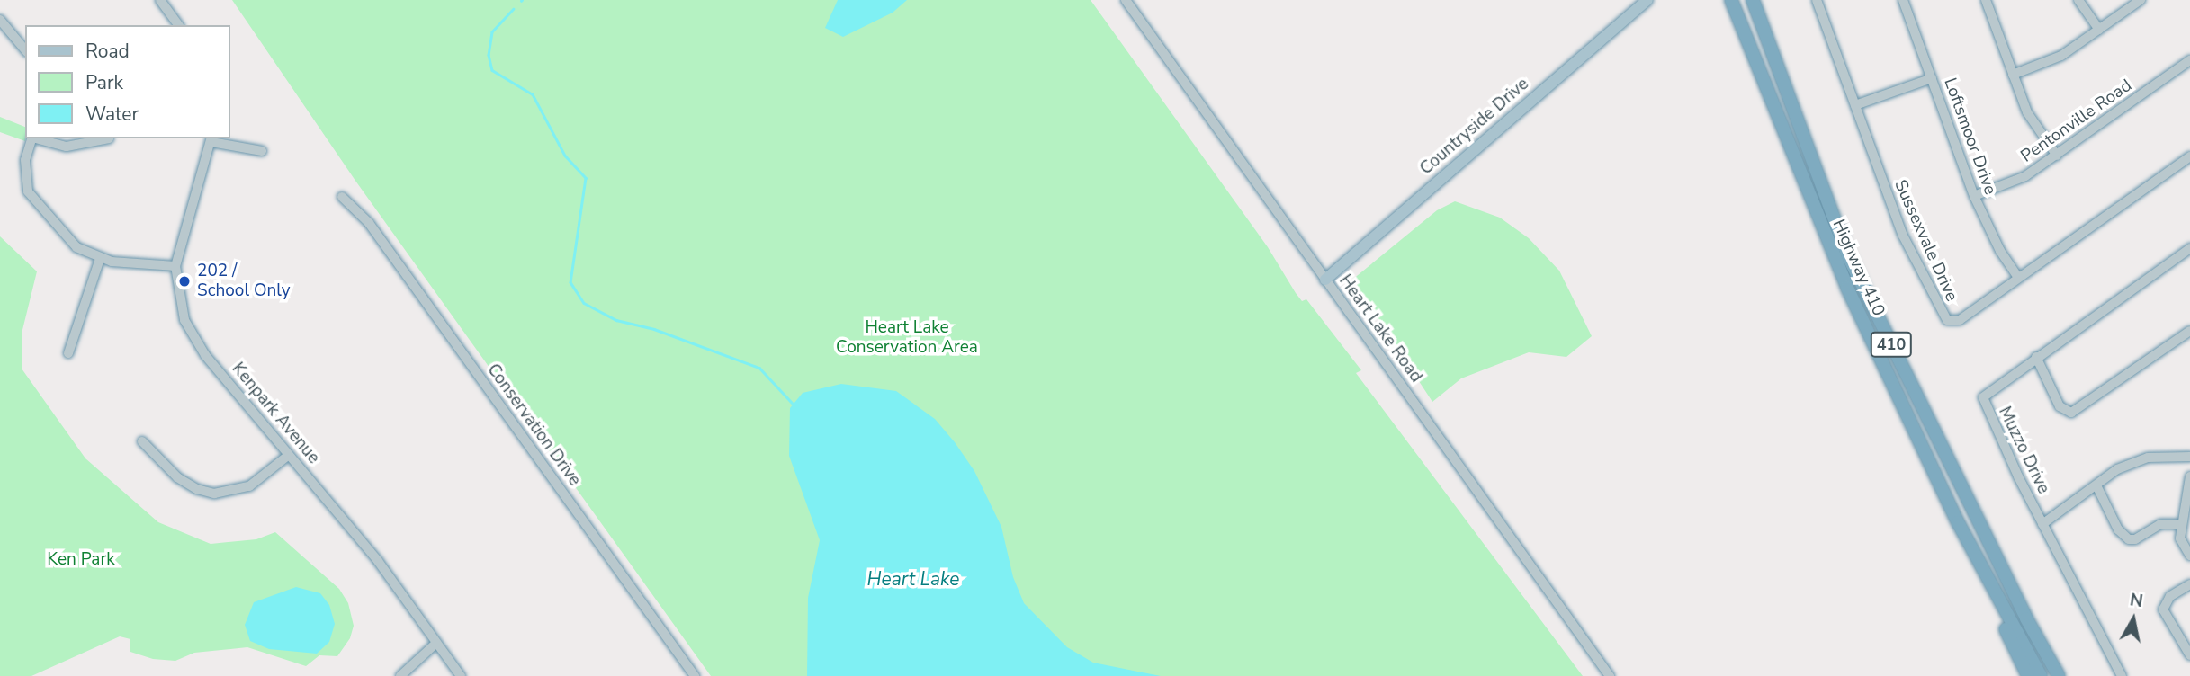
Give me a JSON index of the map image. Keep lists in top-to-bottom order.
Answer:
{
  "streets": {
    "highway": ["Highway 410", "410"],
    "main road": ["Countryside Drive"],
    "street": [
      "Pentonville Road",
      "Loftsmoor Drive",
      "Sussexvale Drive",
      "Heart Lake Road",
      "Kenpark Avenue",
      "Conservation Drive",
      "Muzzo Drive"
    ]
  },
  "crossings": [
    ["Pentonville Road", "Loftsmoor Drive"],
    ["Countryside Drive", "Heart Lake Road"],
    ["Loftsmoor Drive", "Sussexvale Drive"]
  ],
  "water": ["Heart Lake"],
  "parks": ["Heart Lake Conservation Area", "Ken Park"],
  "places": ["202 / School Only"],
  "legend": ["Road", "Park", "Water"],
  "north": "top"
}
